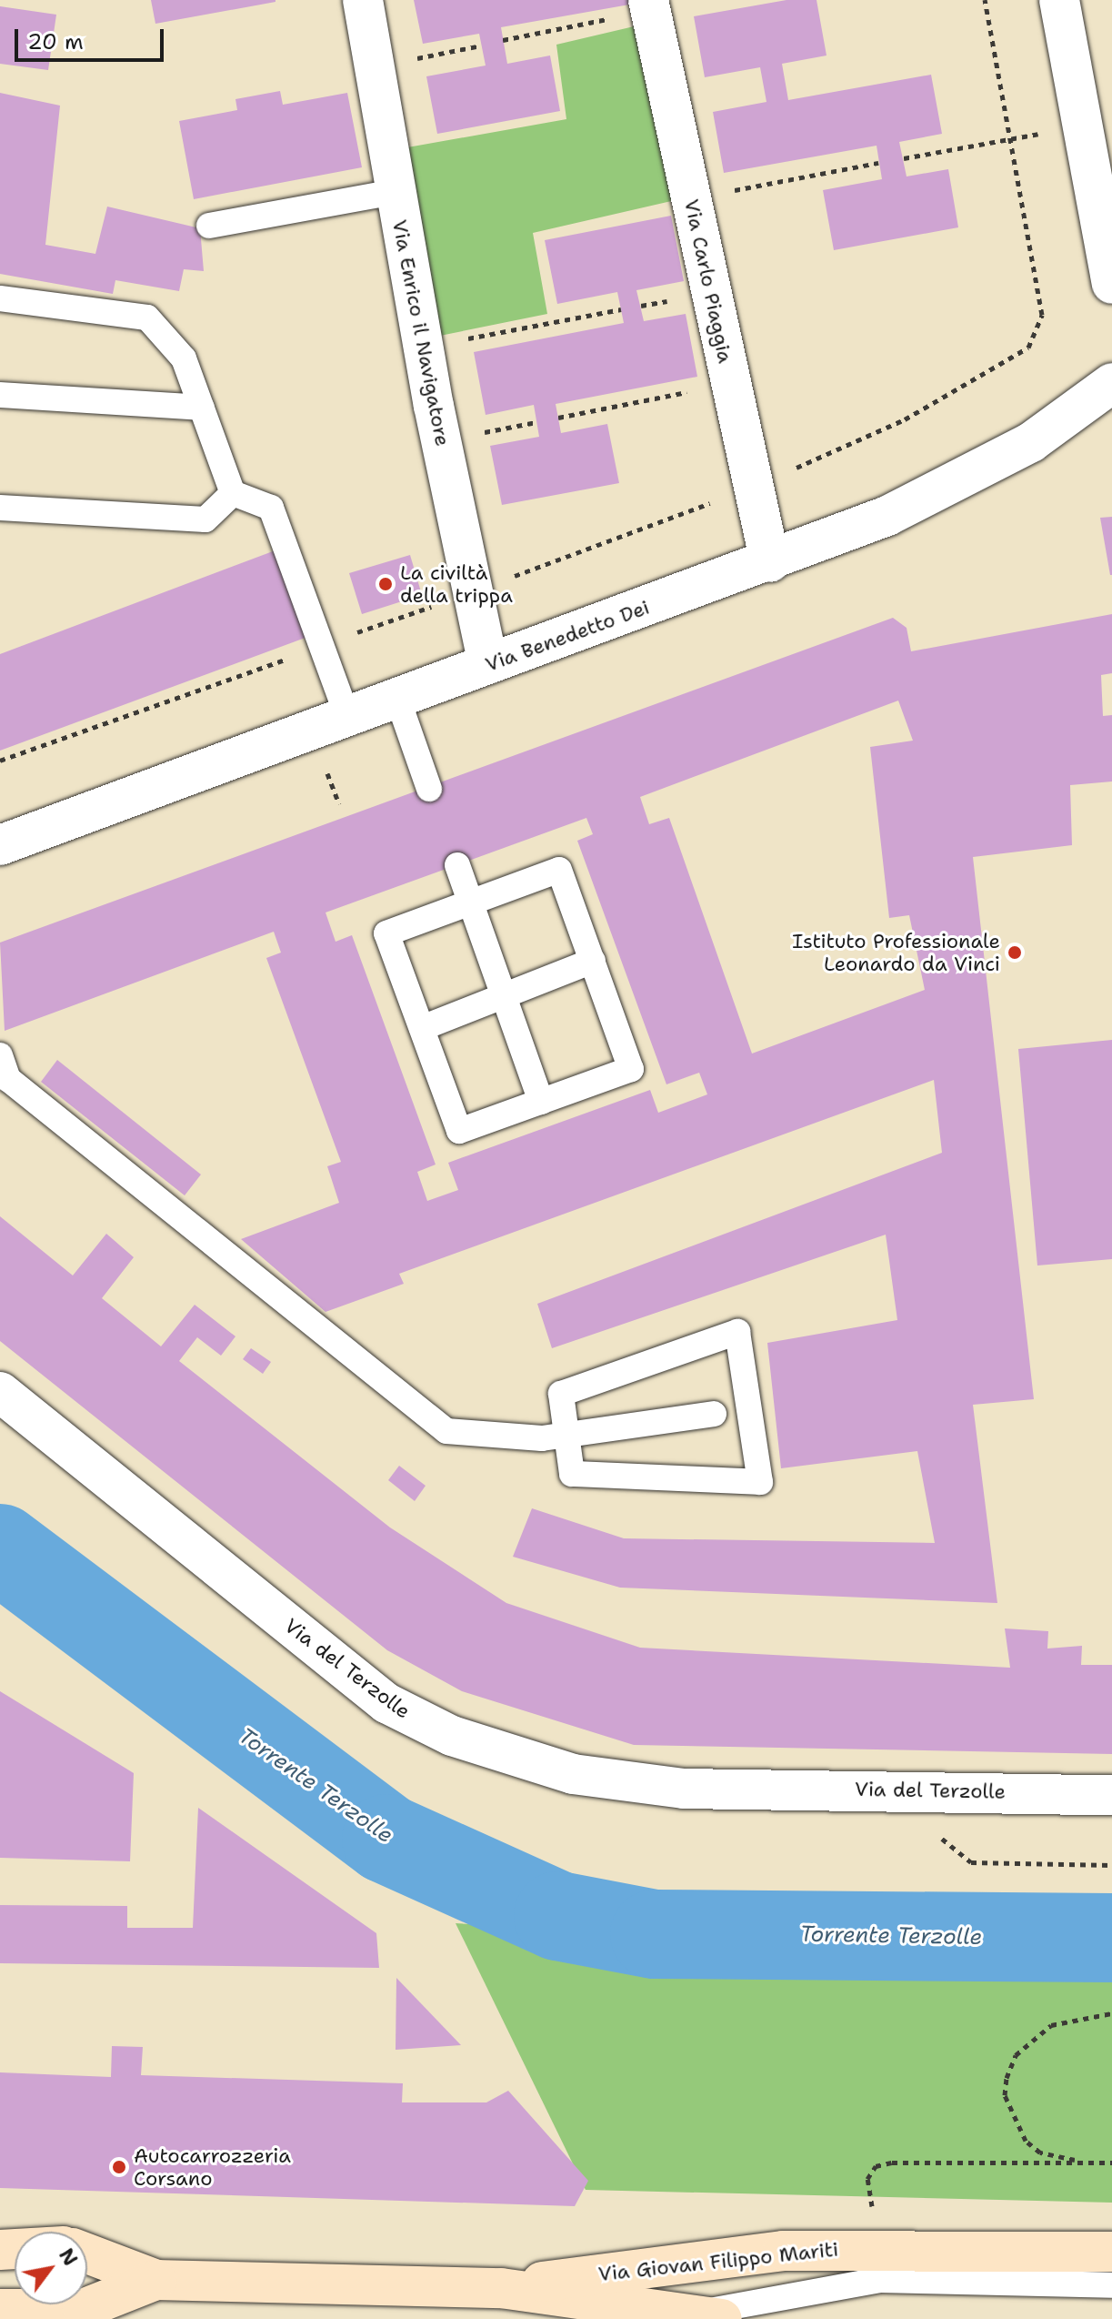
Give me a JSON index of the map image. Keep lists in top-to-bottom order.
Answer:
{
  "streets": {
    "main road": ["Via Giovan Filippo Mariti"],
    "street": [
      "Via Carlo Piaggia",
      "Via Enrico il Navigatore",
      "Via Benedetto Dei",
      "Via del Terzolle"
    ]
  },
  "crossings": [
    ["Via Carlo Piaggia", "Via Benedetto Dei"],
    ["Via Enrico il Navigatore", "Via Benedetto Dei"]
  ],
  "water": ["Torrente Terzolle"],
  "places": ["La civiltà della trippa", "Istituto Professionale Leonardo da Vinci", "Autocarrozzeria Corsano"],
  "scale_bar": "20 m",
  "north": "top right"
}
